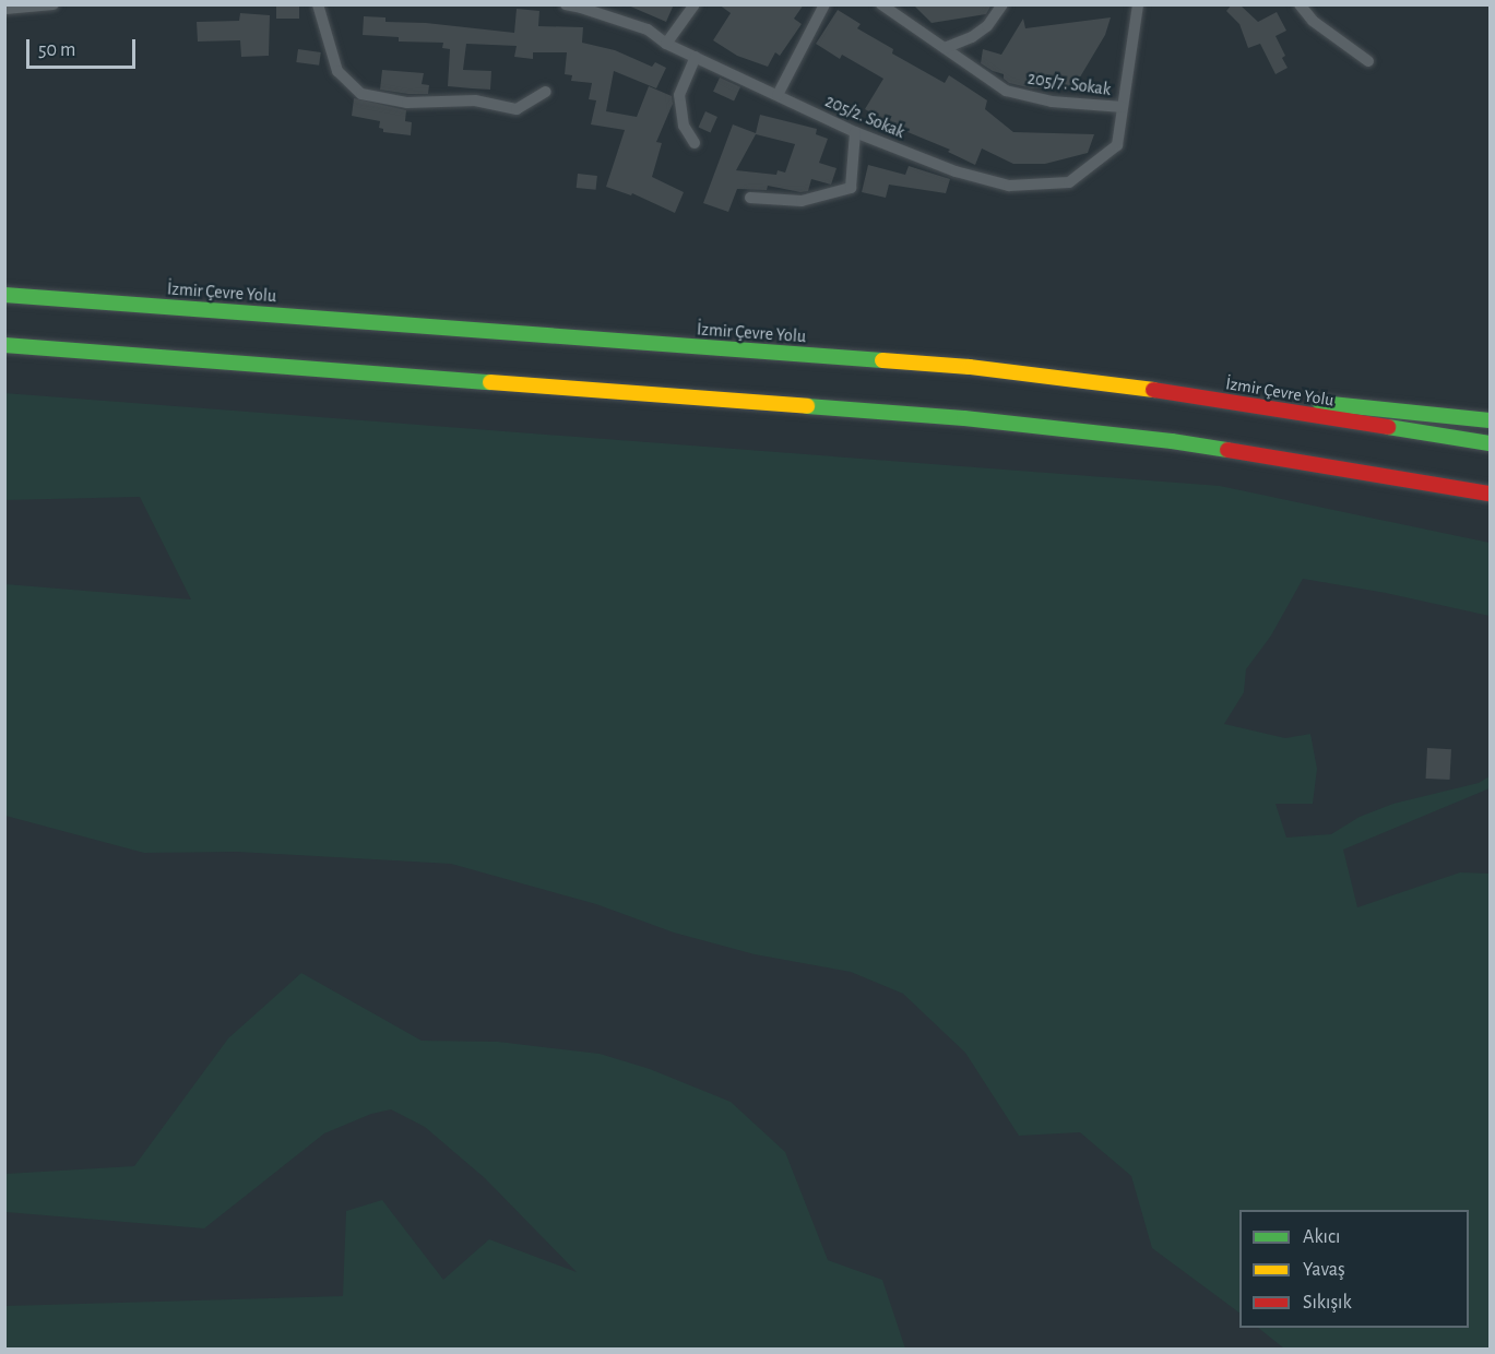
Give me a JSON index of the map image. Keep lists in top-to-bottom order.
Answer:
{
  "streets": {
    "highway": ["İzmir Çevre Yolu"],
    "street": ["205/7. Sokak", "205/2. Sokak"]
  },
  "crossings": [
    ["205/7. Sokak", "205/2. Sokak"]
  ],
  "legend": ["Akıcı", "Yavaş", "Sıkışık"],
  "scale_bar": "50 m"
}
